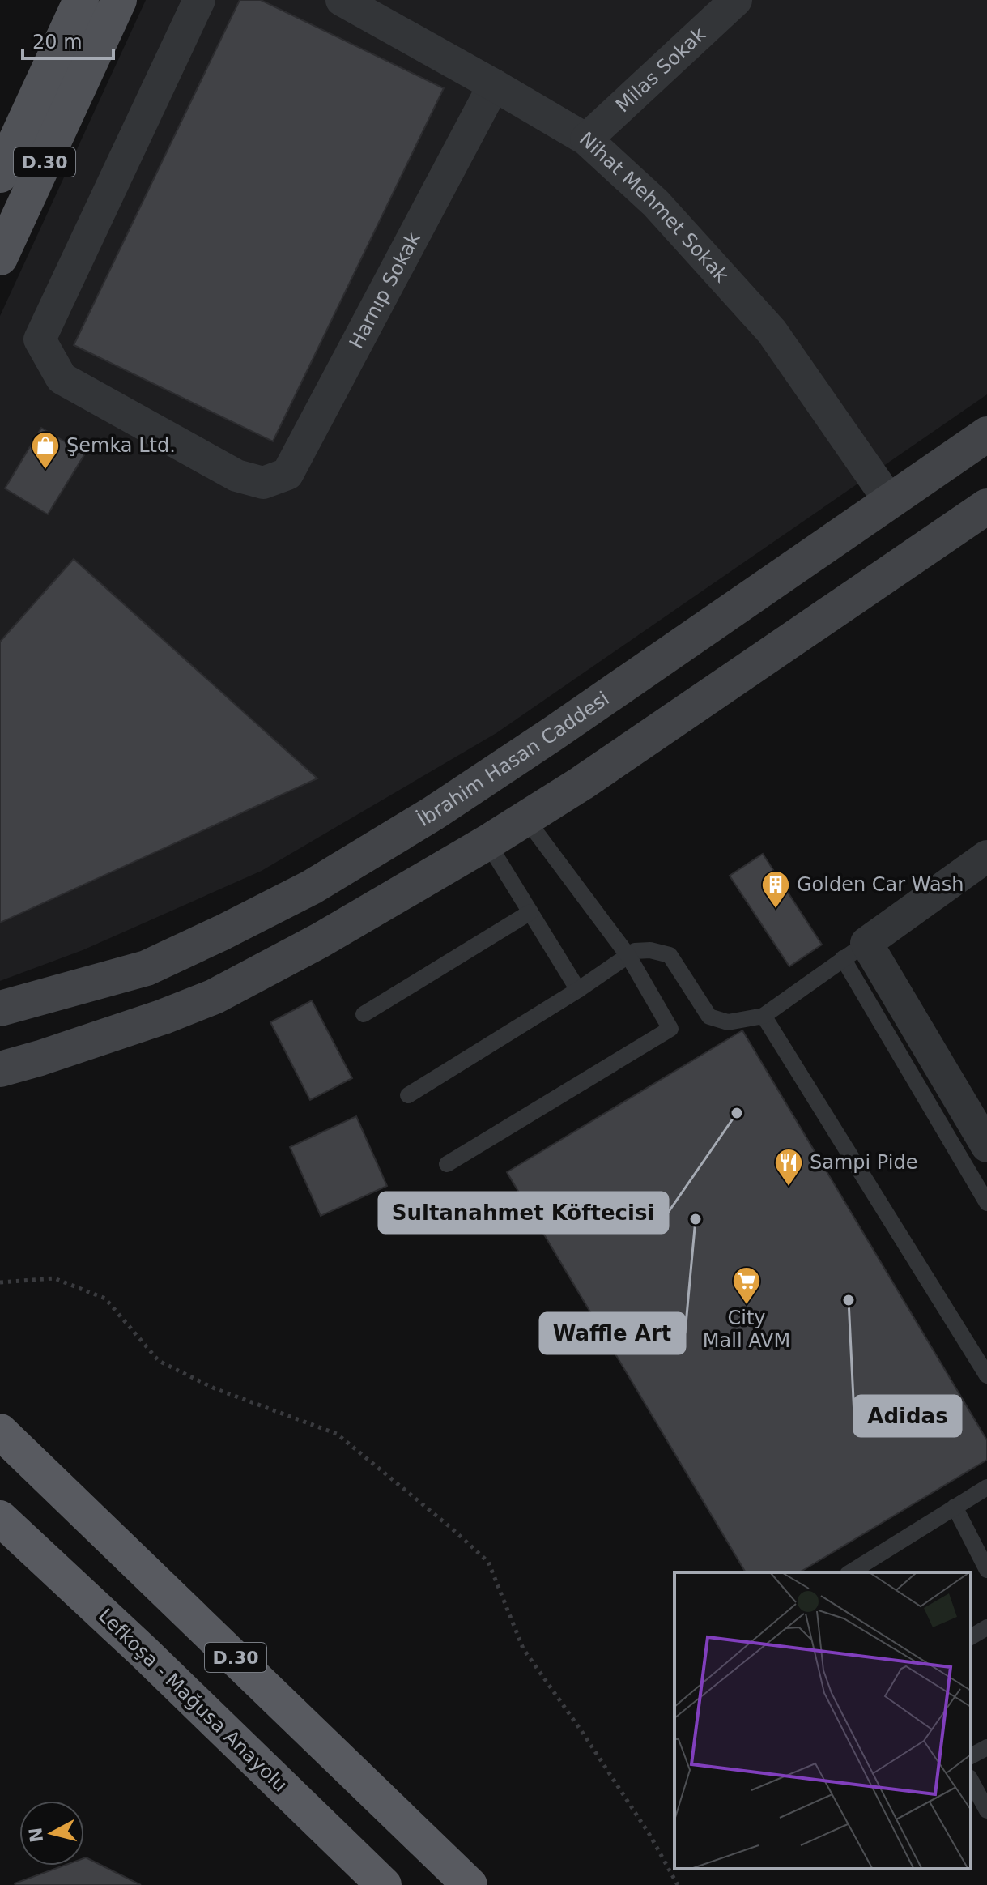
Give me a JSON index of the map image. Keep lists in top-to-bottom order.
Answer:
{
  "streets": {
    "highway": ["D.30", "Lefkoşa - Mağusa Anayolu"],
    "main road": ["İbrahim Hasan Caddesi"],
    "street": ["Milas Sokak", "Nihat Mehmet Sokak", "Harnıp Sokak"]
  },
  "crossings": [
    ["Milas Sokak", "Nihat Mehmet Sokak"],
    ["Nihat Mehmet Sokak", "Harnıp Sokak"],
    ["Nihat Mehmet Sokak", "İbrahim Hasan Caddesi"]
  ],
  "places": {
    "shop": ["Şemka Ltd."],
    "building": ["Golden Car Wash"],
    "other": ["Sultanahmet Köftecisi", "Waffle Art", "Adidas"],
    "restaurant": ["Sampi Pide"],
    "supermarket": ["City Mall AVM"]
  },
  "scale_bar": "20 m",
  "north": "left"
}
